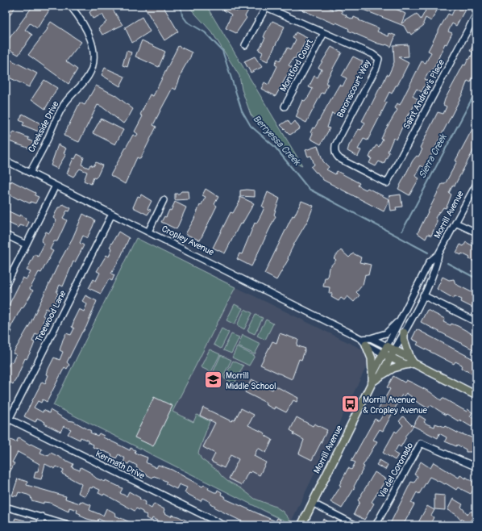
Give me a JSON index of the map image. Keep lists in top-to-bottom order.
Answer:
{
  "streets": {
    "main road": ["Morrill Avenue", "Cropley Avenue"],
    "street": [
      "Montford Court",
      "Baronscourt Way",
      "Saint Andrew's Place",
      "Creekside Drive",
      "Treewood Lane",
      "Kermath Drive",
      "Via del Coronado"
    ]
  },
  "crossings": [
    ["Montford Court", "Baronscourt Way"],
    ["Baronscourt Way", "Saint Andrew's Place"],
    ["Creekside Drive", "Cropley Avenue"],
    ["Morrill Avenue", "Cropley Avenue"],
    ["Cropley Avenue", "Treewood Lane"],
    ["Treewood Lane", "Kermath Drive"]
  ],
  "water": ["Berryessa Creek", "Sierra Creek"],
  "places": {
    "school or university": ["Morrill Middle School"],
    "bus stop": ["Morrill Avenue & Cropley Avenue"]
  }
}
